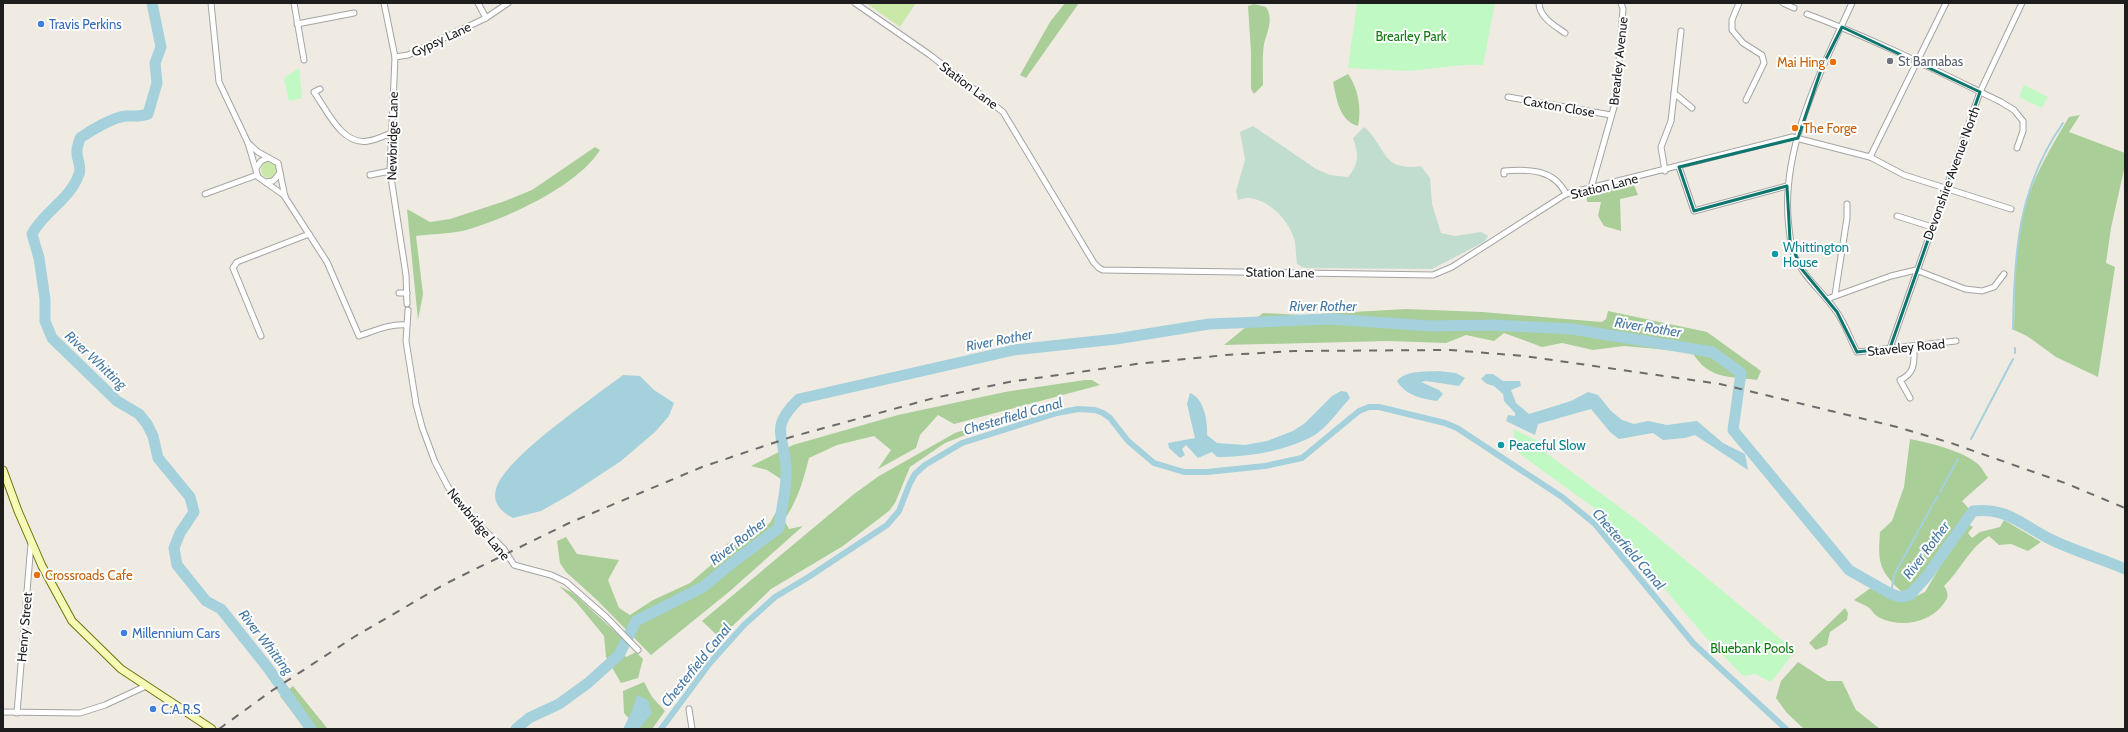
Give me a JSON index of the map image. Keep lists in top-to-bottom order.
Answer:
{
  "streets": {
    "street": [
      "Gypsy Lane",
      "Brearley Avenue",
      "Station Lane",
      "Caxton Close",
      "Newbridge Lane",
      "Devonshire Avenue North",
      "Staveley Road",
      "Henry Street"
    ]
  },
  "crossings": [
    ["Gypsy Lane", "Newbridge Lane"],
    ["Brearley Avenue", "Station Lane"],
    ["Brearley Avenue", "Caxton Close"],
    ["Devonshire Avenue North", "Staveley Road"]
  ],
  "water": ["River Rother", "River Whitting", "Chesterfield Canal"],
  "parks": ["Brearley Park", "Bluebank Pools"],
  "places": [
    "Travis Perkins",
    "St Barnabas",
    "Mai Hing",
    "The Forge",
    "Whittington House",
    "Peaceful Slow",
    "Crossroads Cafe",
    "Millennium Cars",
    "C.A.R.S"
  ]
}
